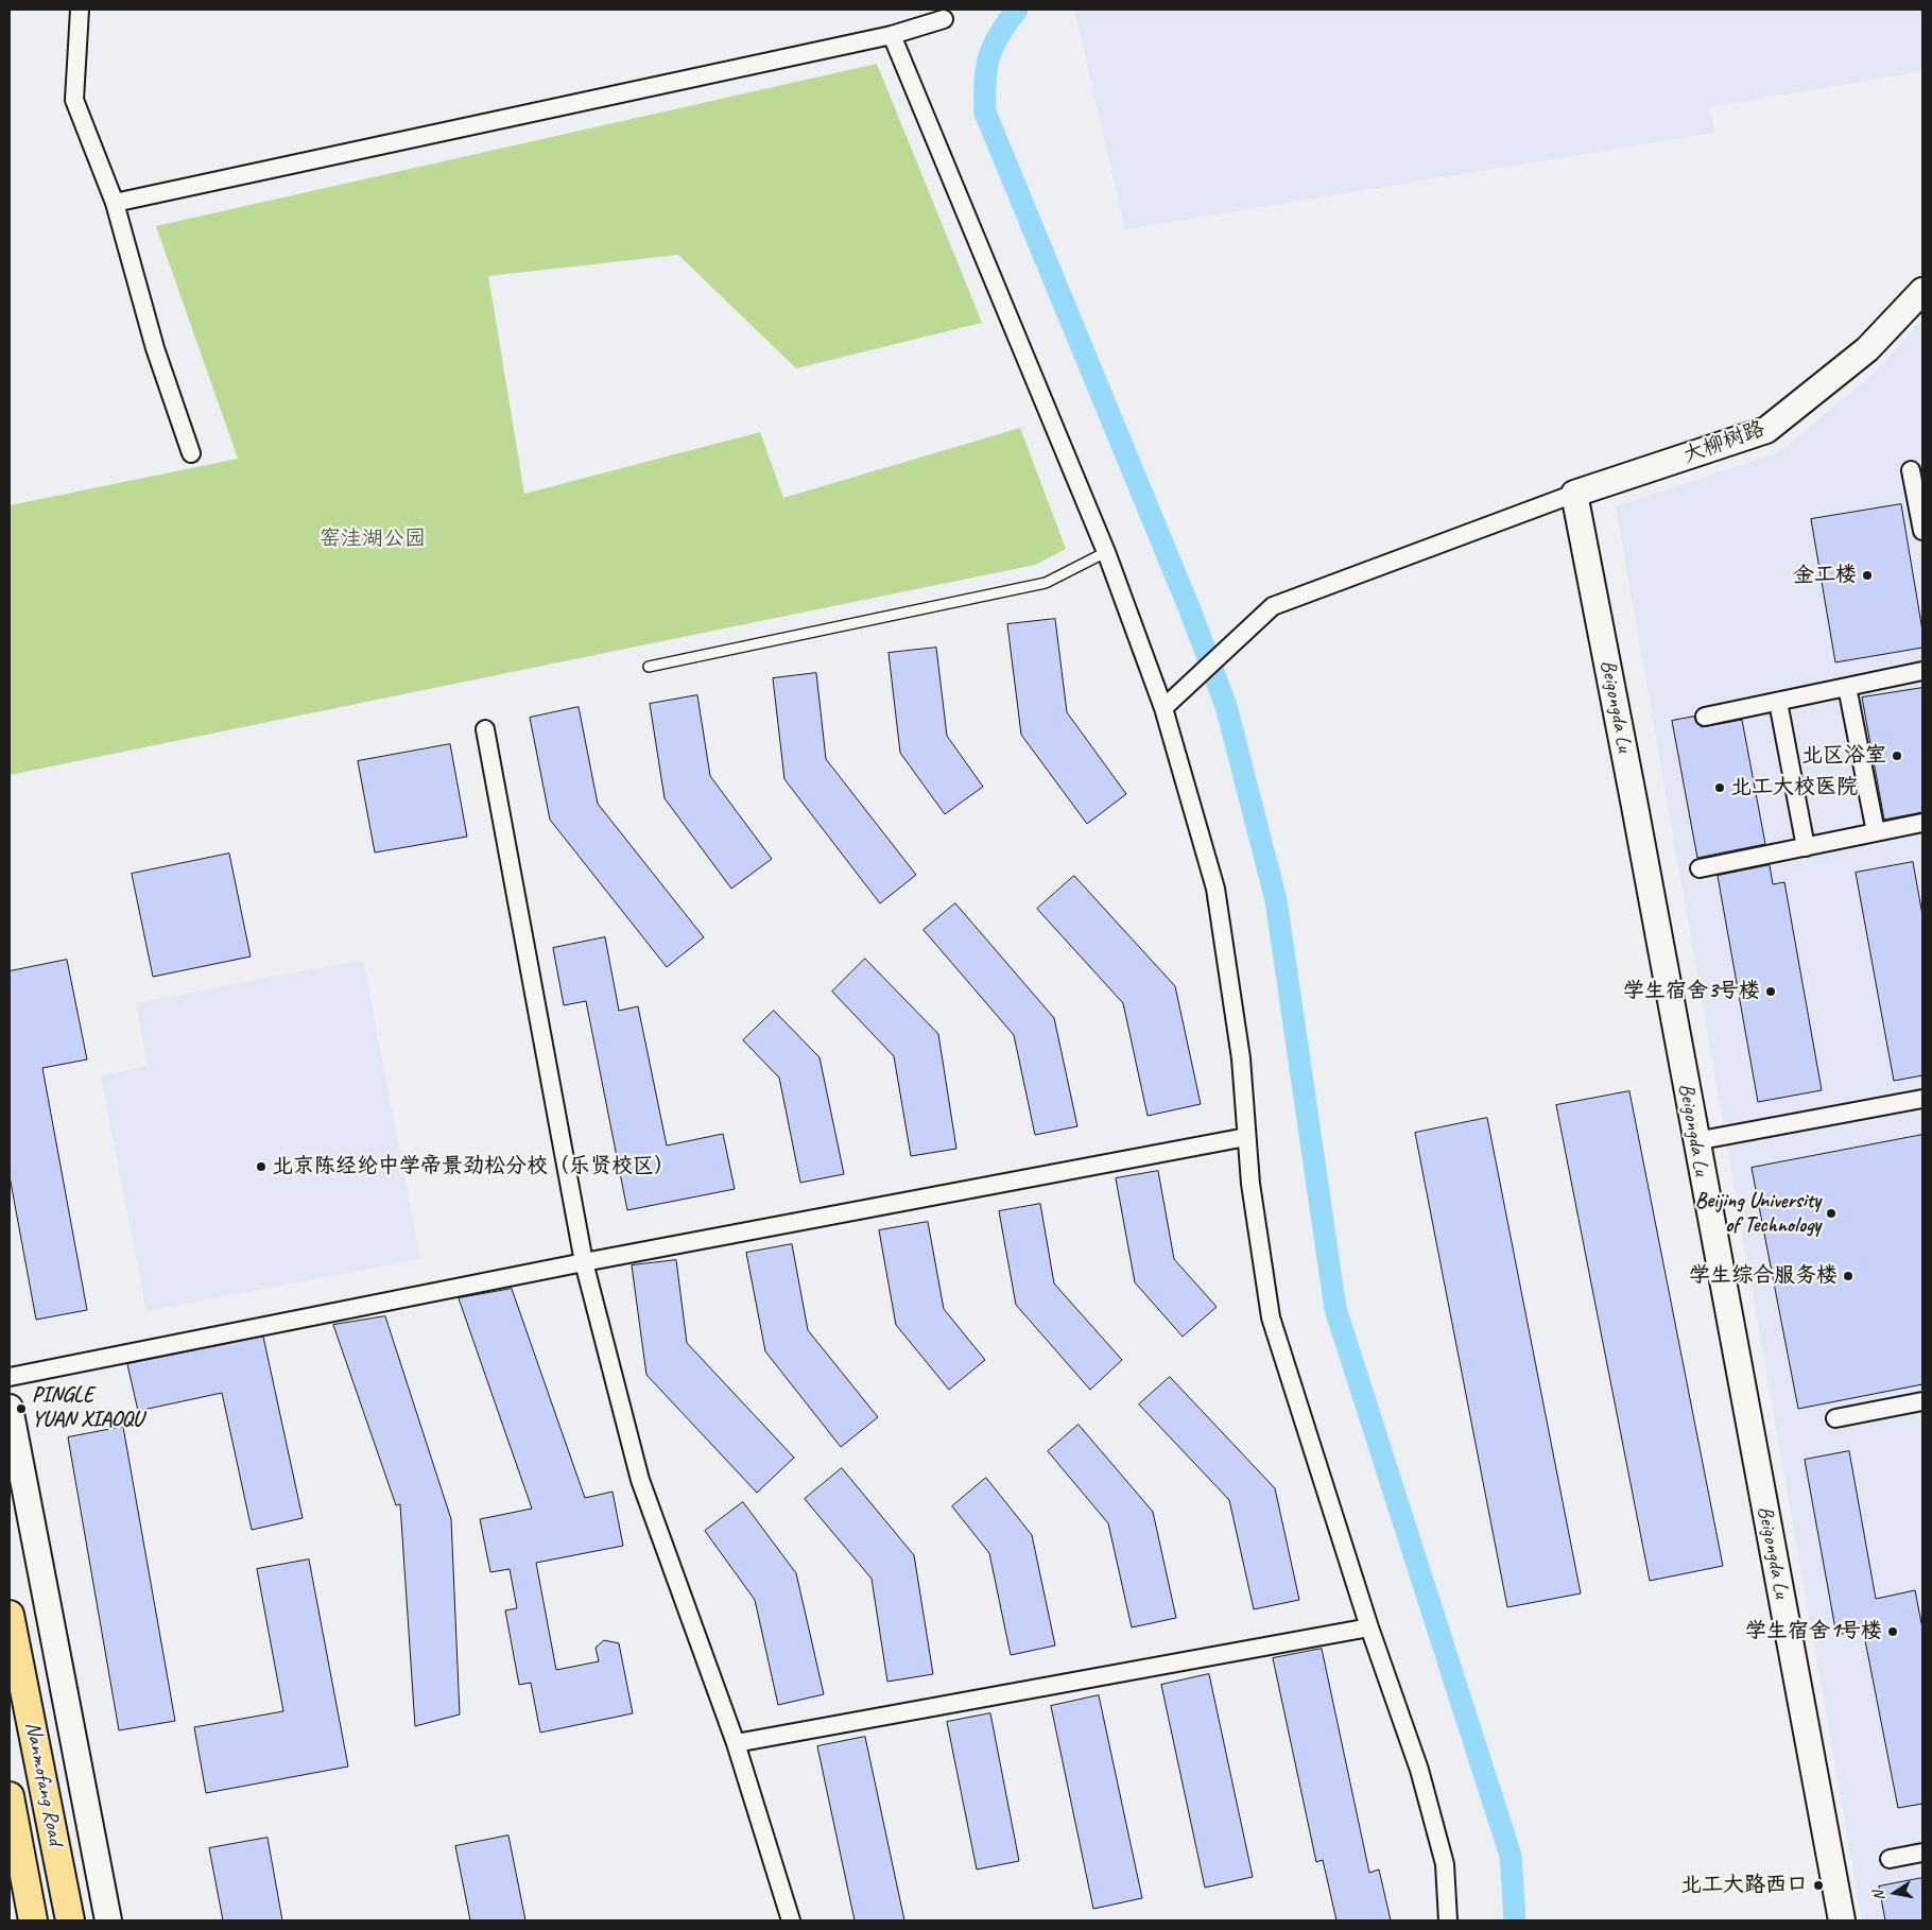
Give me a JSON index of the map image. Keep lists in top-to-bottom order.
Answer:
{
  "streets": {
    "main road": ["Nanmofang Road"],
    "street": ["大柳树路", "Beigongda Lu"]
  },
  "crossings": [
    ["大柳树路", "Beigongda Lu"]
  ],
  "parks": ["窑洼湖公园"],
  "places": [
    "金工楼",
    "北区浴室",
    "北工大校医院",
    "学生宿舍3号楼",
    "北京陈经纶中学帝景劲松分校（乐贤校区）",
    "Beijing University of Technology",
    "学生综合服务楼",
    "PINGLE YUAN XIAOQU",
    "学生宿舍1号楼",
    "北工大路西口"
  ],
  "north": "left"
}
